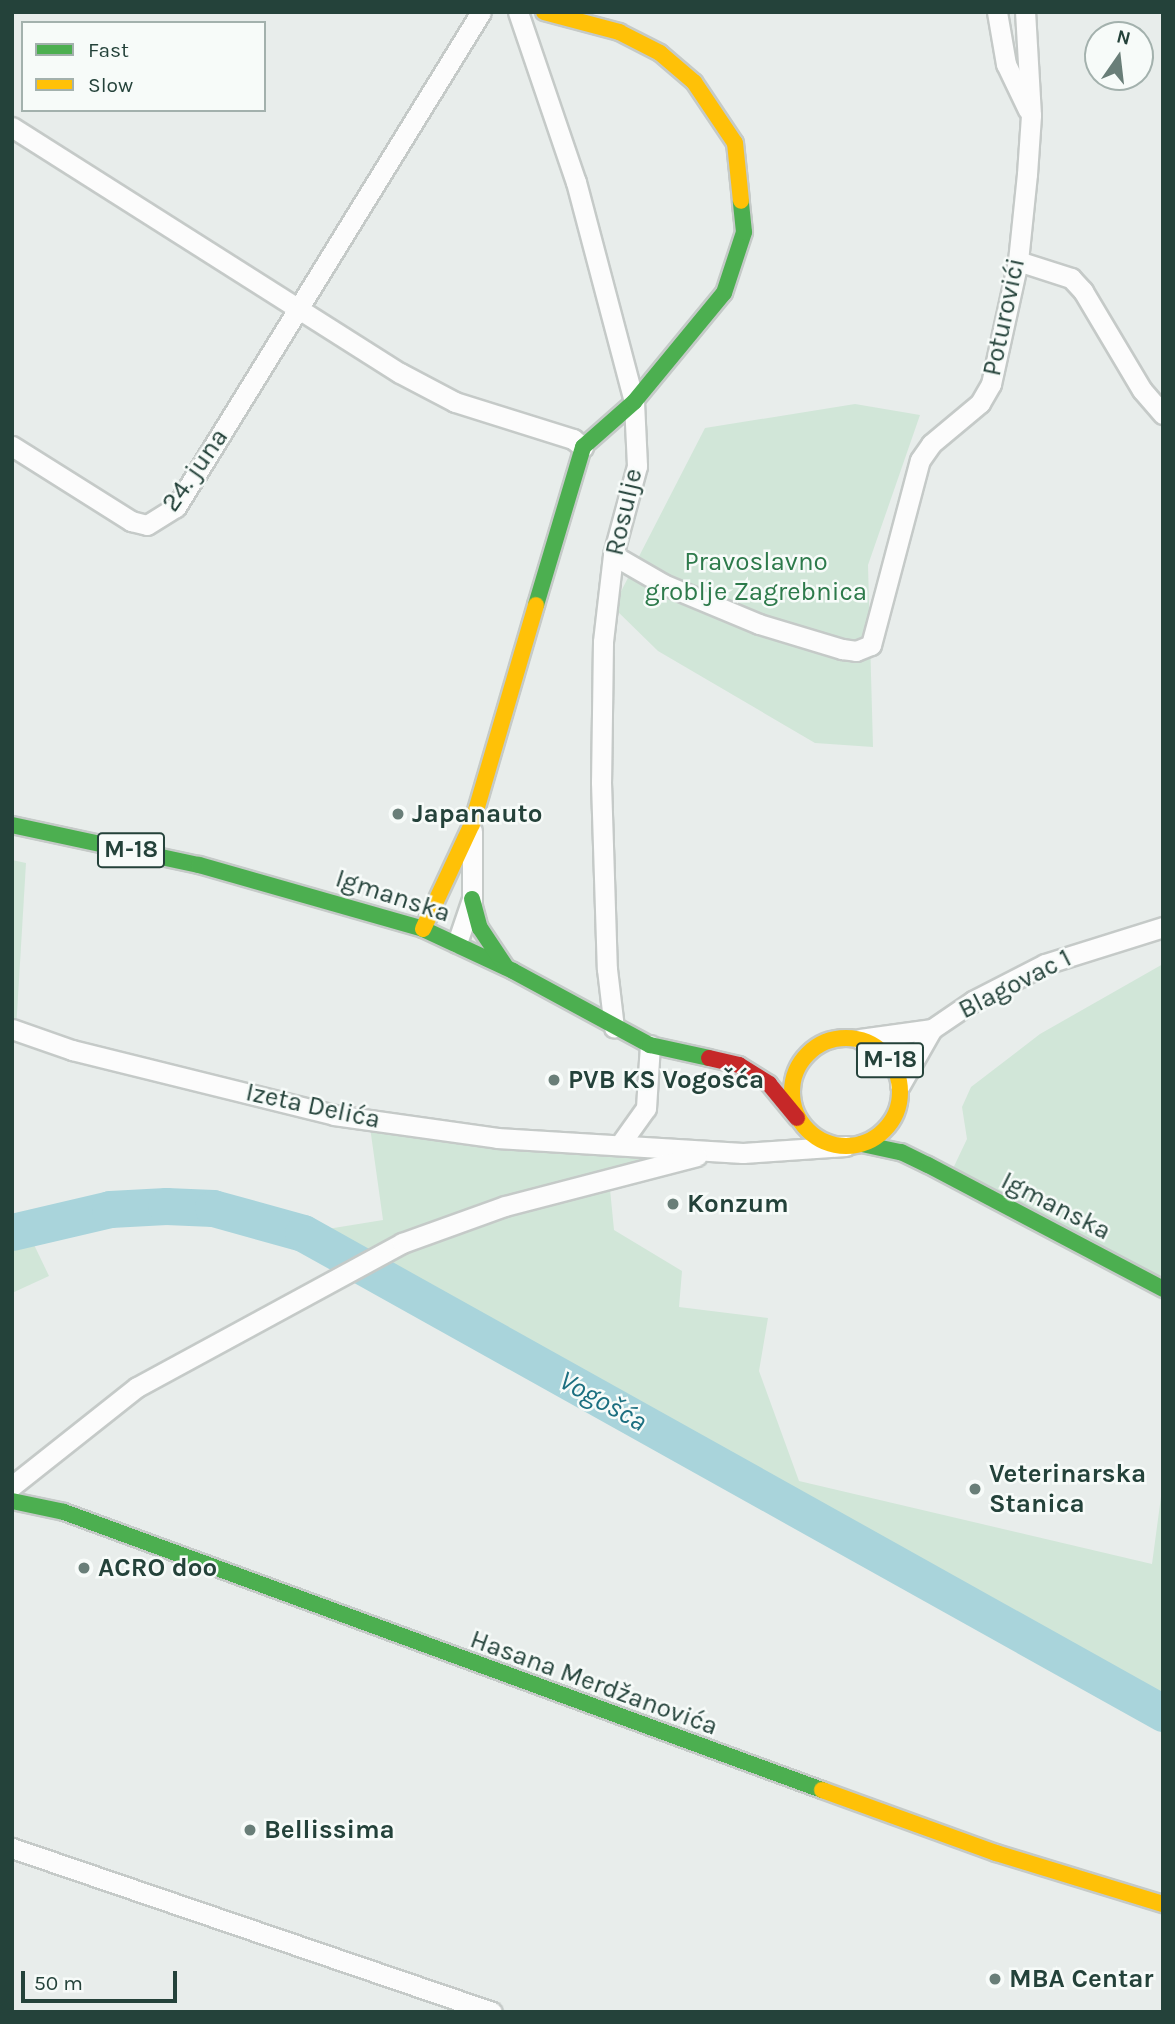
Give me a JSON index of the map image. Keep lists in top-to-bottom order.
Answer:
{
  "streets": {
    "street": [
      "Poturovići",
      "24. juna",
      "Rosulje",
      "M-18",
      "Igmanska",
      "Blagovac 1",
      "Izeta Delića",
      "Hasana Merdžanovića"
    ]
  },
  "crossings": [
    ["Poturovići", "Rosulje"],
    ["Rosulje", "Igmanska"],
    ["M-18", "Igmanska"],
    ["M-18", "Blagovac 1"],
    ["M-18", "Izeta Delića"],
    ["Igmanska", "Blagovac 1"],
    ["Igmanska", "Izeta Delića"],
    ["Blagovac 1", "Izeta Delića"]
  ],
  "water": ["Vogošća"],
  "parks": ["Pravoslavno groblje Zagrebnica"],
  "places": [
    "Japanauto",
    "PVB KS Vogošća",
    "Konzum",
    "Veterinarska Stanica",
    "ACRO doo",
    "Bellissima",
    "MBA Centar"
  ],
  "legend": ["Fast", "Slow"],
  "scale_bar": "50 m",
  "north": "top"
}
